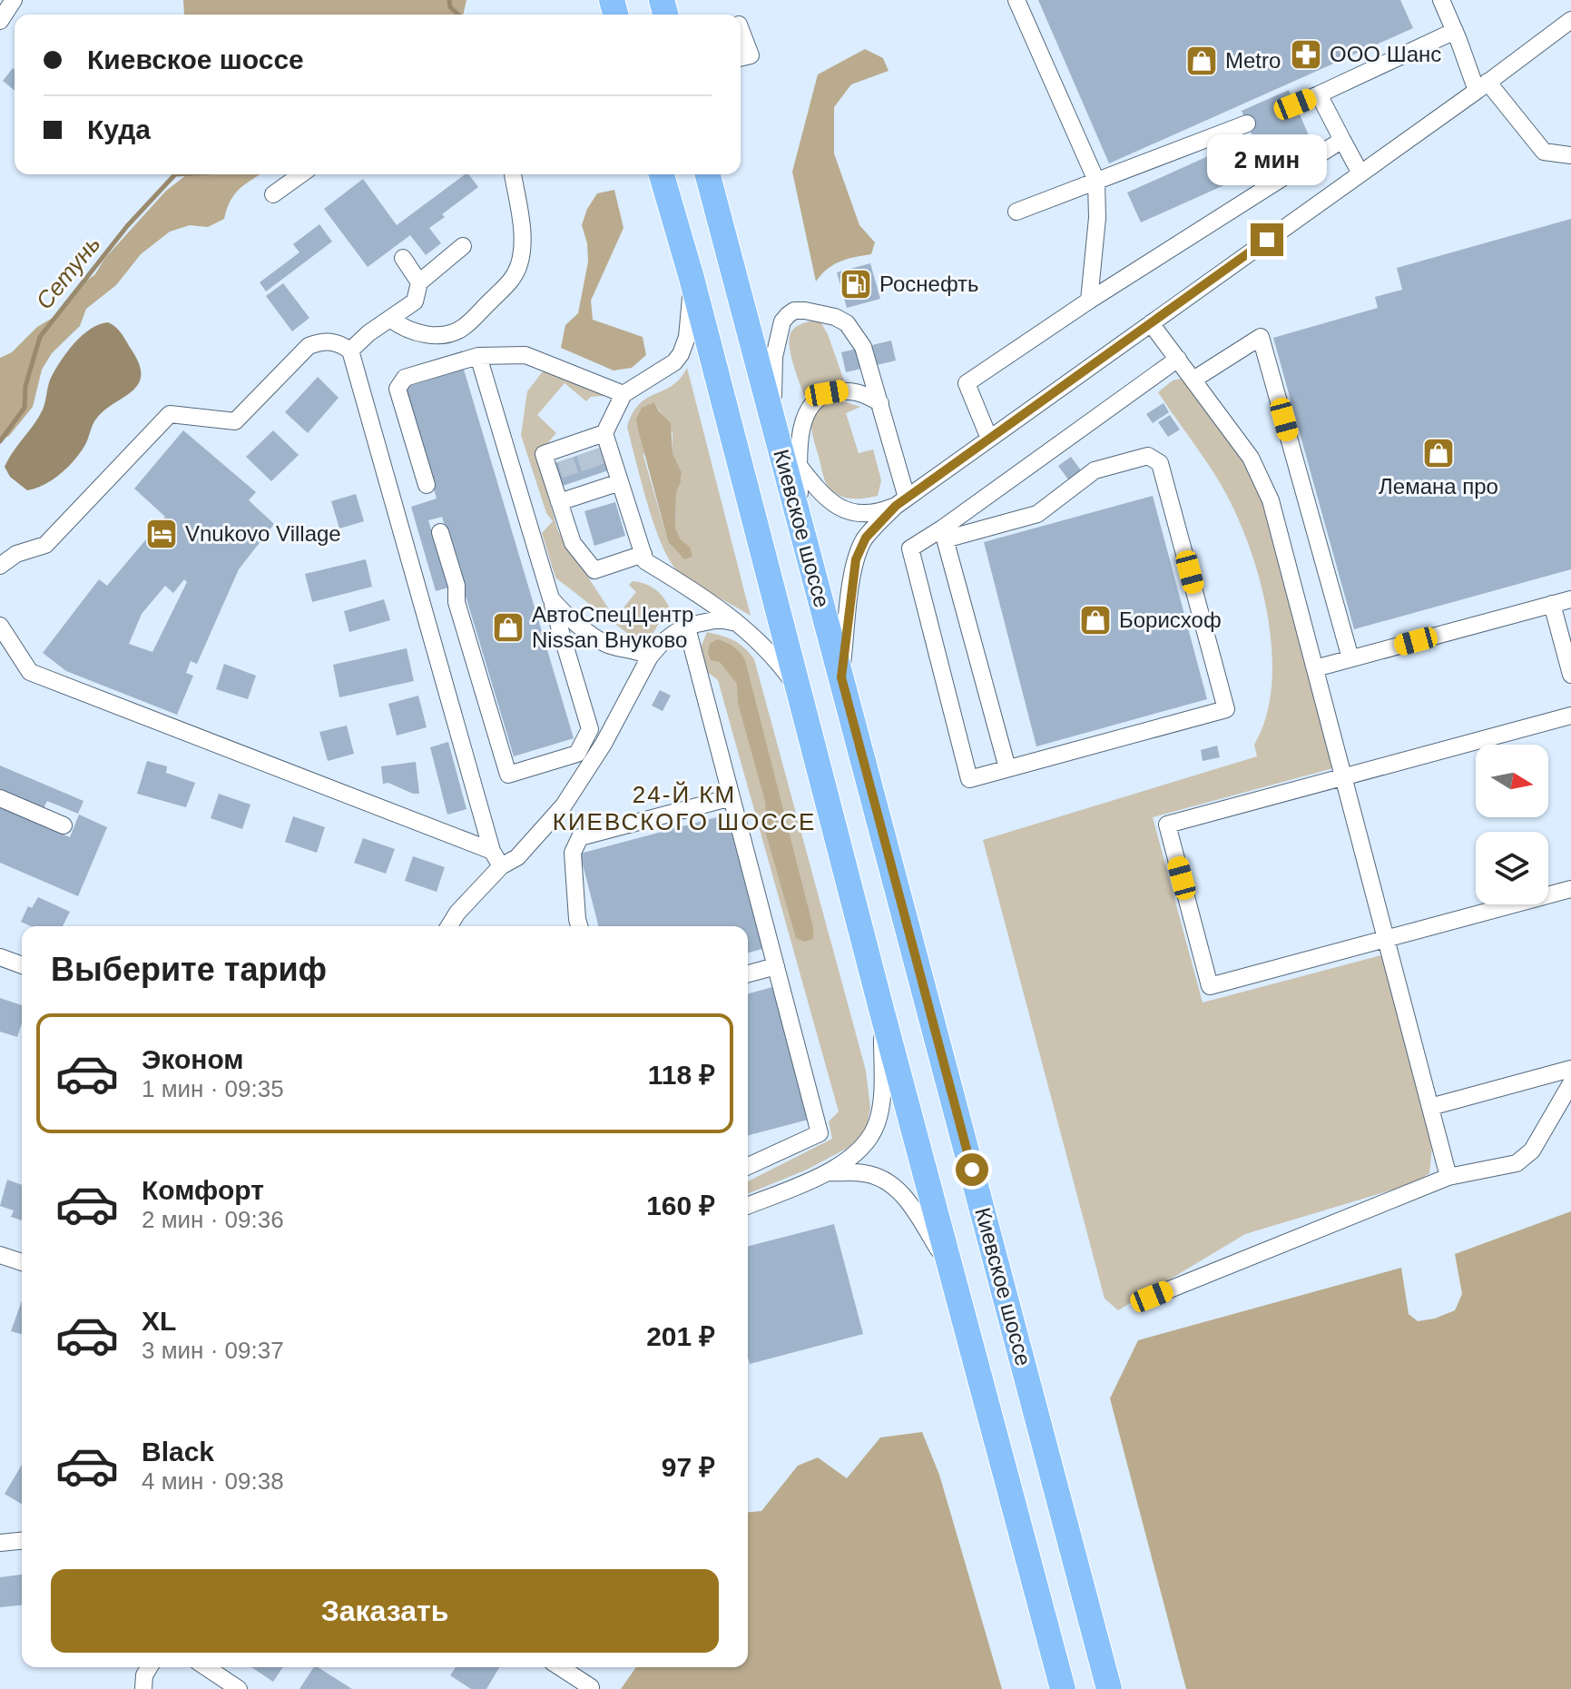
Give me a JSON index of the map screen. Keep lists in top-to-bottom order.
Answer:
{
  "streets": {
    "highway": ["Киевское шоссе"]
  },
  "districts": ["24-Й КМ КИЕВСКОГО ШОССЕ"],
  "water": ["Сетунь"],
  "places": {
    "pharmacy": ["ООО Шанс"],
    "shop": [
      "Metro",
      "Лемана про",
      "Борисхоф",
      "АвтоСпецЦентр Nissan Внуково"
    ],
    "fuel station": ["Роснефть"],
    "hotel": ["Vnukovo Village"]
  },
  "north": "right",
  "page": {
    "banner": ["Киевское шоссе", "Куда"],
    "bubble": "2 мин",
    "heading": "Выберите тариф",
    "list": [
      {
        "name": "Эконом",
        "note": "1 мин · 09:35",
        "value": "118 ₽"
      },
      {
        "name": "Комфорт",
        "note": "2 мин · 09:36",
        "value": "160 ₽"
      },
      {
        "name": "XL",
        "note": "3 мин · 09:37",
        "value": "201 ₽"
      },
      {
        "name": "Black",
        "note": "4 мин · 09:38",
        "value": "97 ₽"
      }
    ],
    "buttons": "Заказать"
  }
}
